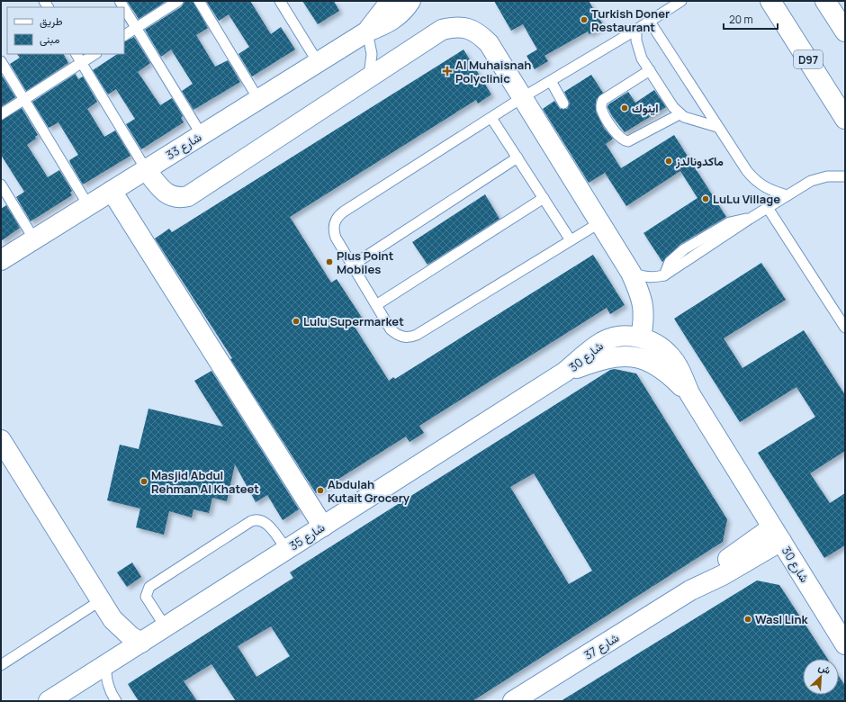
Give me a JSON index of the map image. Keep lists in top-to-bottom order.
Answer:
{
  "streets": {
    "street": [
      "D97",
      "شارع 33",
      "شارع 30",
      "شارع 35",
      "شارع 37"
    ]
  },
  "crossings": [
    ["شارع 30", "شارع 35"],
    ["شارع 30", "شارع 37"]
  ],
  "places": {
    "other": [
      "Turkish Doner Restaurant",
      "اينوك",
      "ماكدونالدز",
      "LuLu Village",
      "Plus Point Mobiles",
      "Lulu Supermarket",
      "Masjid Abdul Rehman Al Khateet",
      "Abdulah Kutait Grocery",
      "Wasl Link"
    ],
    "health": ["Al Muhaisnah Polyclinic"]
  },
  "legend": ["طريق", "مبنى"],
  "scale_bar": "20 m",
  "north": "top right"
}
